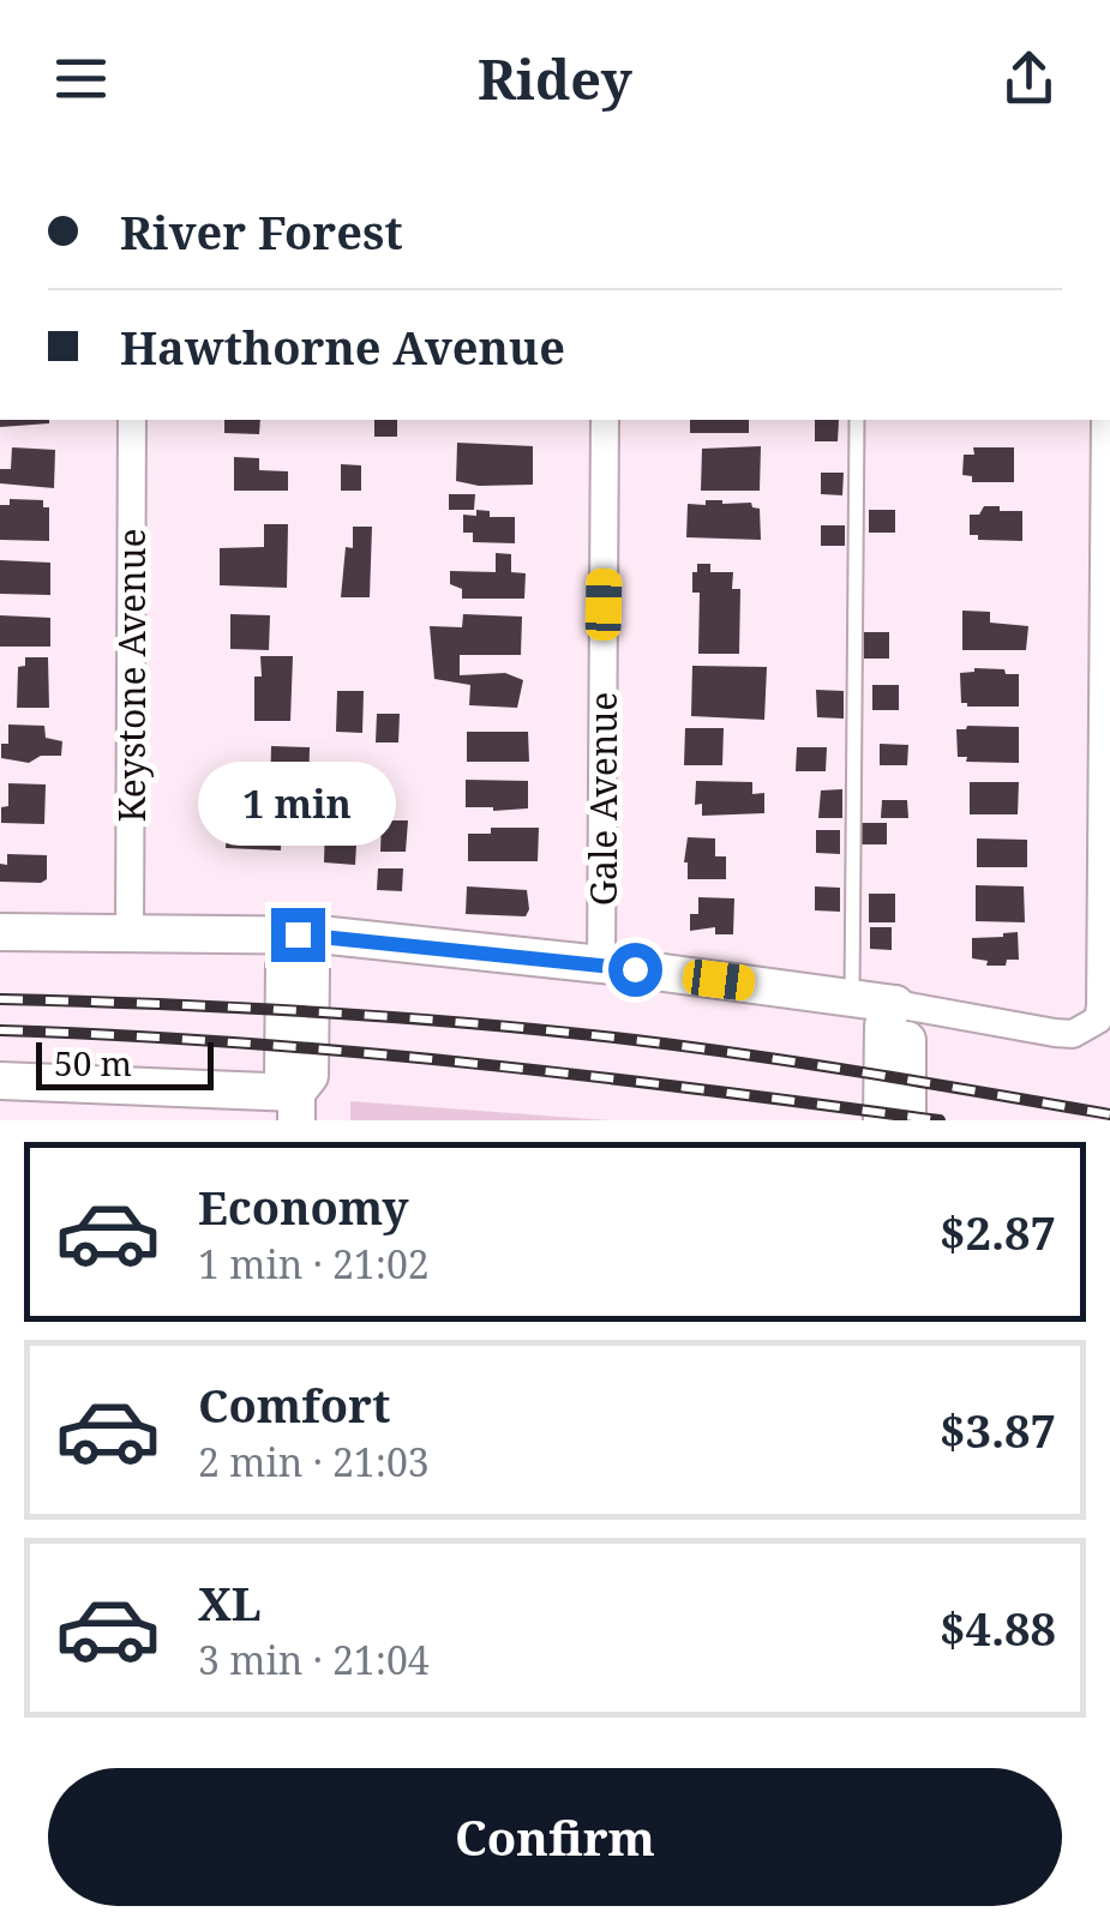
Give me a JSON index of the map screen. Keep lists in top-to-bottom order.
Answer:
{
  "streets": {
    "street": ["Keystone Avenue", "Gale Avenue"]
  },
  "scale_bar": "50 m",
  "page": {
    "header": "Ridey",
    "banner": ["River Forest", "Hawthorne Avenue"],
    "bubble": "1 min",
    "scale": "50 m",
    "list": [
      {
        "name": "Economy",
        "note": "1 min · 21:02",
        "value": "$2.87"
      },
      {
        "name": "Comfort",
        "note": "2 min · 21:03",
        "value": "$3.87"
      },
      {
        "name": "XL",
        "note": "3 min · 21:04",
        "value": "$4.88"
      }
    ],
    "buttons": "Confirm"
  }
}
